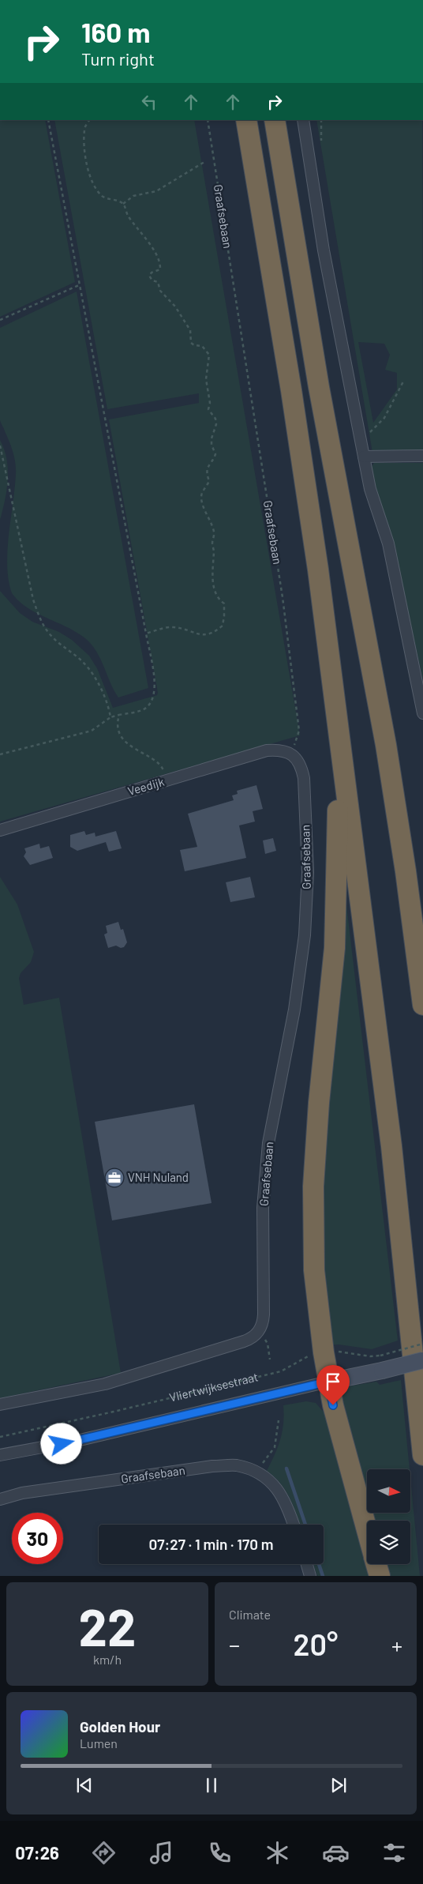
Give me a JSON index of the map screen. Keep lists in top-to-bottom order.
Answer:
{
  "streets": {
    "street": ["Graafsebaan", "Veedijk", "Vliertwijksestraat"]
  },
  "crossings": [
    ["Graafsebaan", "Veedijk"]
  ],
  "places": {
    "office": ["VNH Nuland"]
  },
  "north": "right",
  "page": {
    "turn": ["160 m", "Turn right"],
    "limit": "30",
    "trip": "07:27 · 1 min · 170 m",
    "tile": [
      ["22", "km/h"],
      "Climate"
    ],
    "heat": ["−", "20°", "+"],
    "song": ["Golden Hour", "Lumen"],
    "tabs": "07:26"
  }
}
